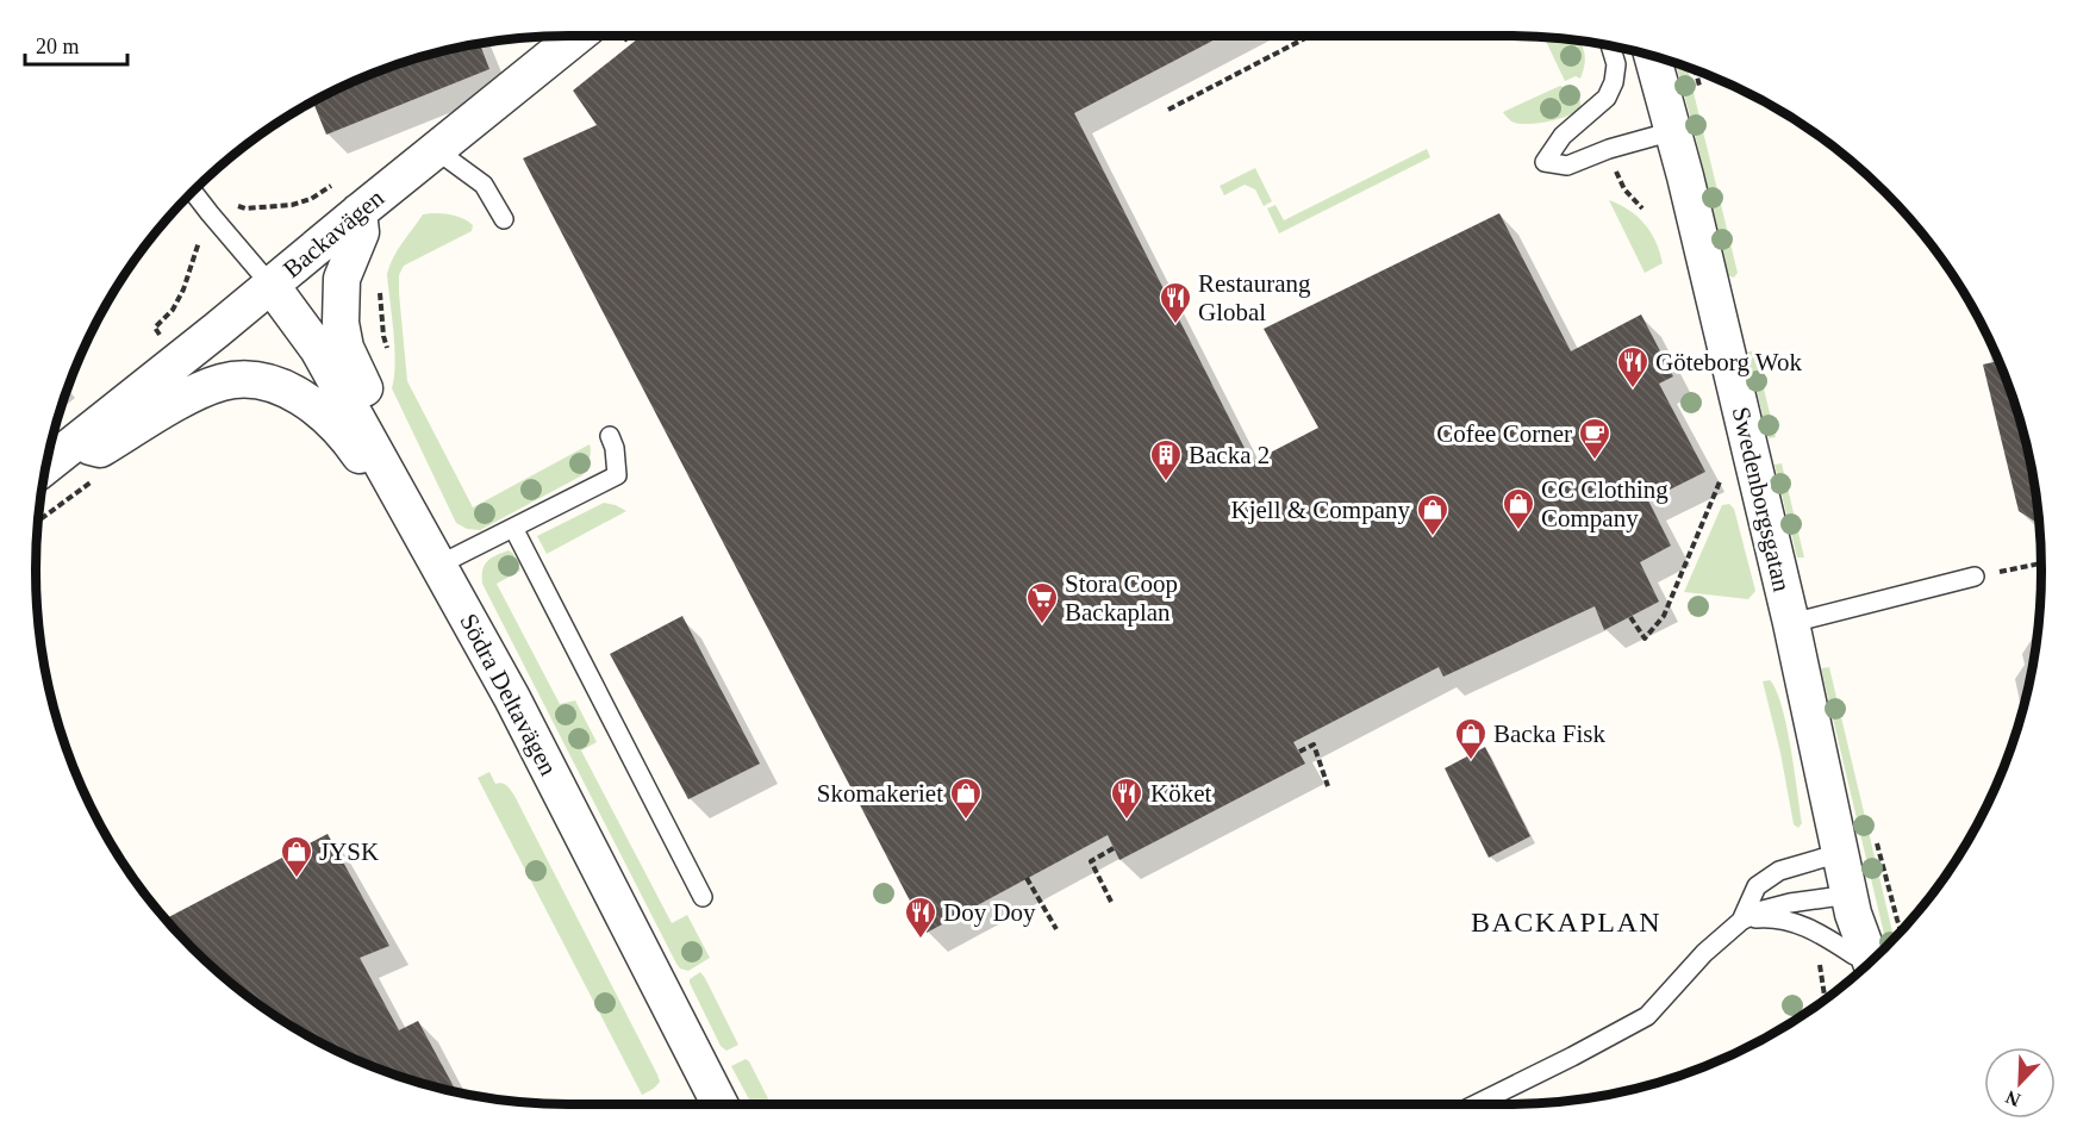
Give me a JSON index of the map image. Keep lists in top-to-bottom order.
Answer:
{
  "streets": {
    "street": ["Backavägen", "Swedenborgsgatan", "Södra Deltavägen"]
  },
  "crossings": [
    ["Backavägen", "Södra Deltavägen"]
  ],
  "districts": ["BACKAPLAN"],
  "places": {
    "restaurant": [
      "Restaurang Global",
      "Göteborg Wok",
      "Köket",
      "Doy Doy"
    ],
    "cafe": ["Cofee Corner"],
    "building": ["Backa 2"],
    "shop": [
      "CC Clothing Company",
      "Kjell & Company",
      "Backa Fisk",
      "Skomakeriet",
      "JYSK"
    ],
    "supermarket": ["Stora Coop Backaplan"]
  },
  "scale_bar": "20 m",
  "north": "bottom left"
}
